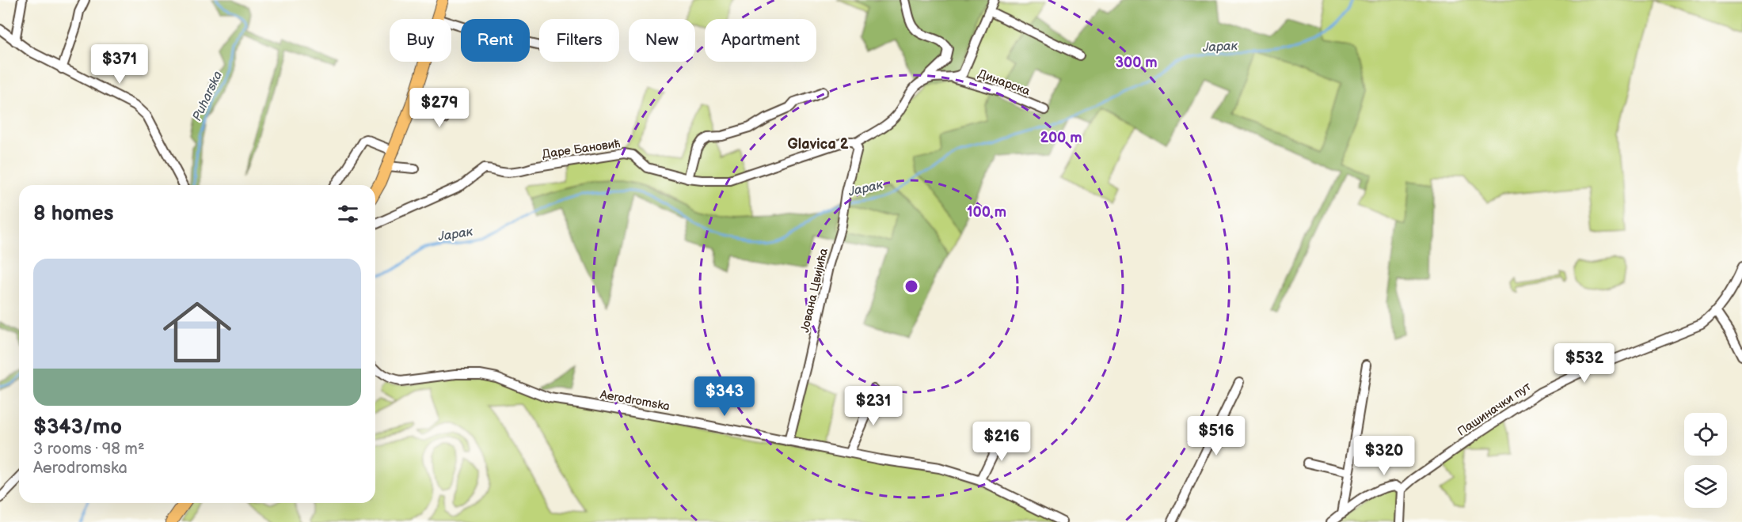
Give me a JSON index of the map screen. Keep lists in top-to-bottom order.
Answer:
{
  "streets": {
    "street": [
      "Динарска",
      "Даре Бановић",
      "Јована Цвијића",
      "Aerodromska",
      "Пашиначки пут"
    ]
  },
  "crossings": [
    ["Даре Бановић", "Јована Цвијића"],
    ["Јована Цвијића", "Aerodromska"]
  ],
  "districts": ["Glavica 2"],
  "water": ["Јарак", "Puharska"],
  "page": {
    "chip": [
      "Buy",
      "Rent",
      "Filters",
      "New",
      "Apartment"
    ],
    "price": [
      "$371",
      "$279",
      "$532",
      "$343",
      "$231",
      "$516",
      "$216",
      "$320"
    ],
    "heading": "8 homes",
    "list": [
      {
        "name": "$343/mo",
        "note": "3 rooms · 98 m² · Aerodromska"
      }
    ]
  },
  "rings": ["300 m", "200 m", "100 m"]
}
